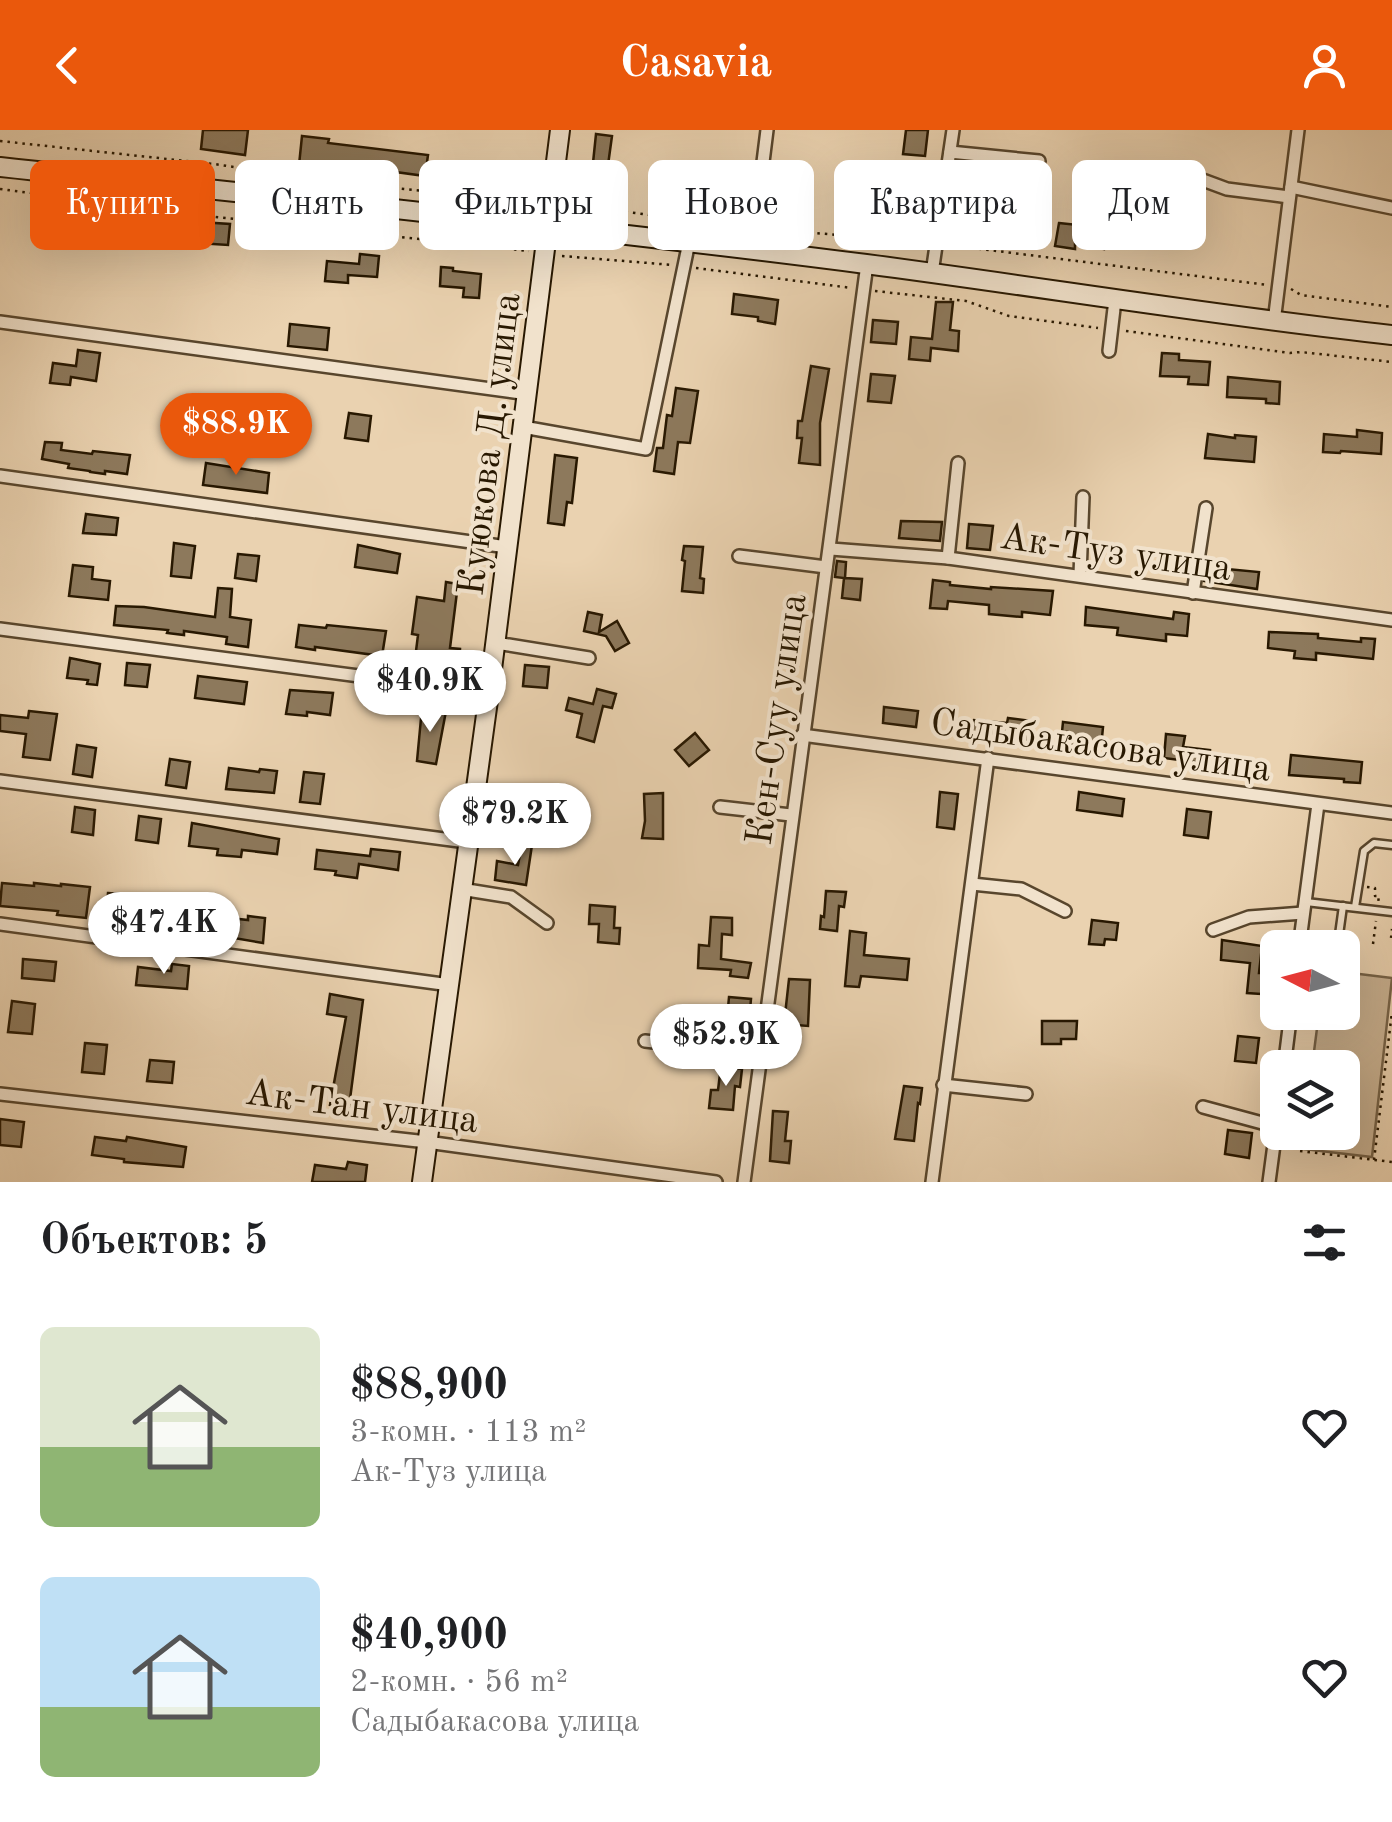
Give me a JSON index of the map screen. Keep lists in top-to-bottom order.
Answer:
{
  "streets": {
    "street": [
      "Куюкова Д. улица",
      "Ак-Туз улица",
      "Кен-Суу улица",
      "Садыбакасова улица",
      "Ак-Тан улица"
    ]
  },
  "crossings": [
    ["Куюкова Д. улица", "Ак-Тан улица"],
    ["Ак-Туз улица", "Кен-Суу улица"],
    ["Кен-Суу улица", "Садыбакасова улица"]
  ],
  "north": "left",
  "page": {
    "header": "Casavia",
    "chip": [
      "Купить",
      "Снять",
      "Фильтры",
      "Новое",
      "Квартира",
      "Дом"
    ],
    "price": [
      "$88.9K",
      "$40.9K",
      "$79.2K",
      "$47.4K",
      "$52.9K"
    ],
    "heading": "Объектов: 5",
    "list": [
      {
        "name": "$88,900",
        "note": "3-комн. · 113 m² · Ак-Туз улица"
      },
      {
        "name": "$40,900",
        "note": "2-комн. · 56 m² · Садыбакасова улица"
      }
    ]
  }
}
